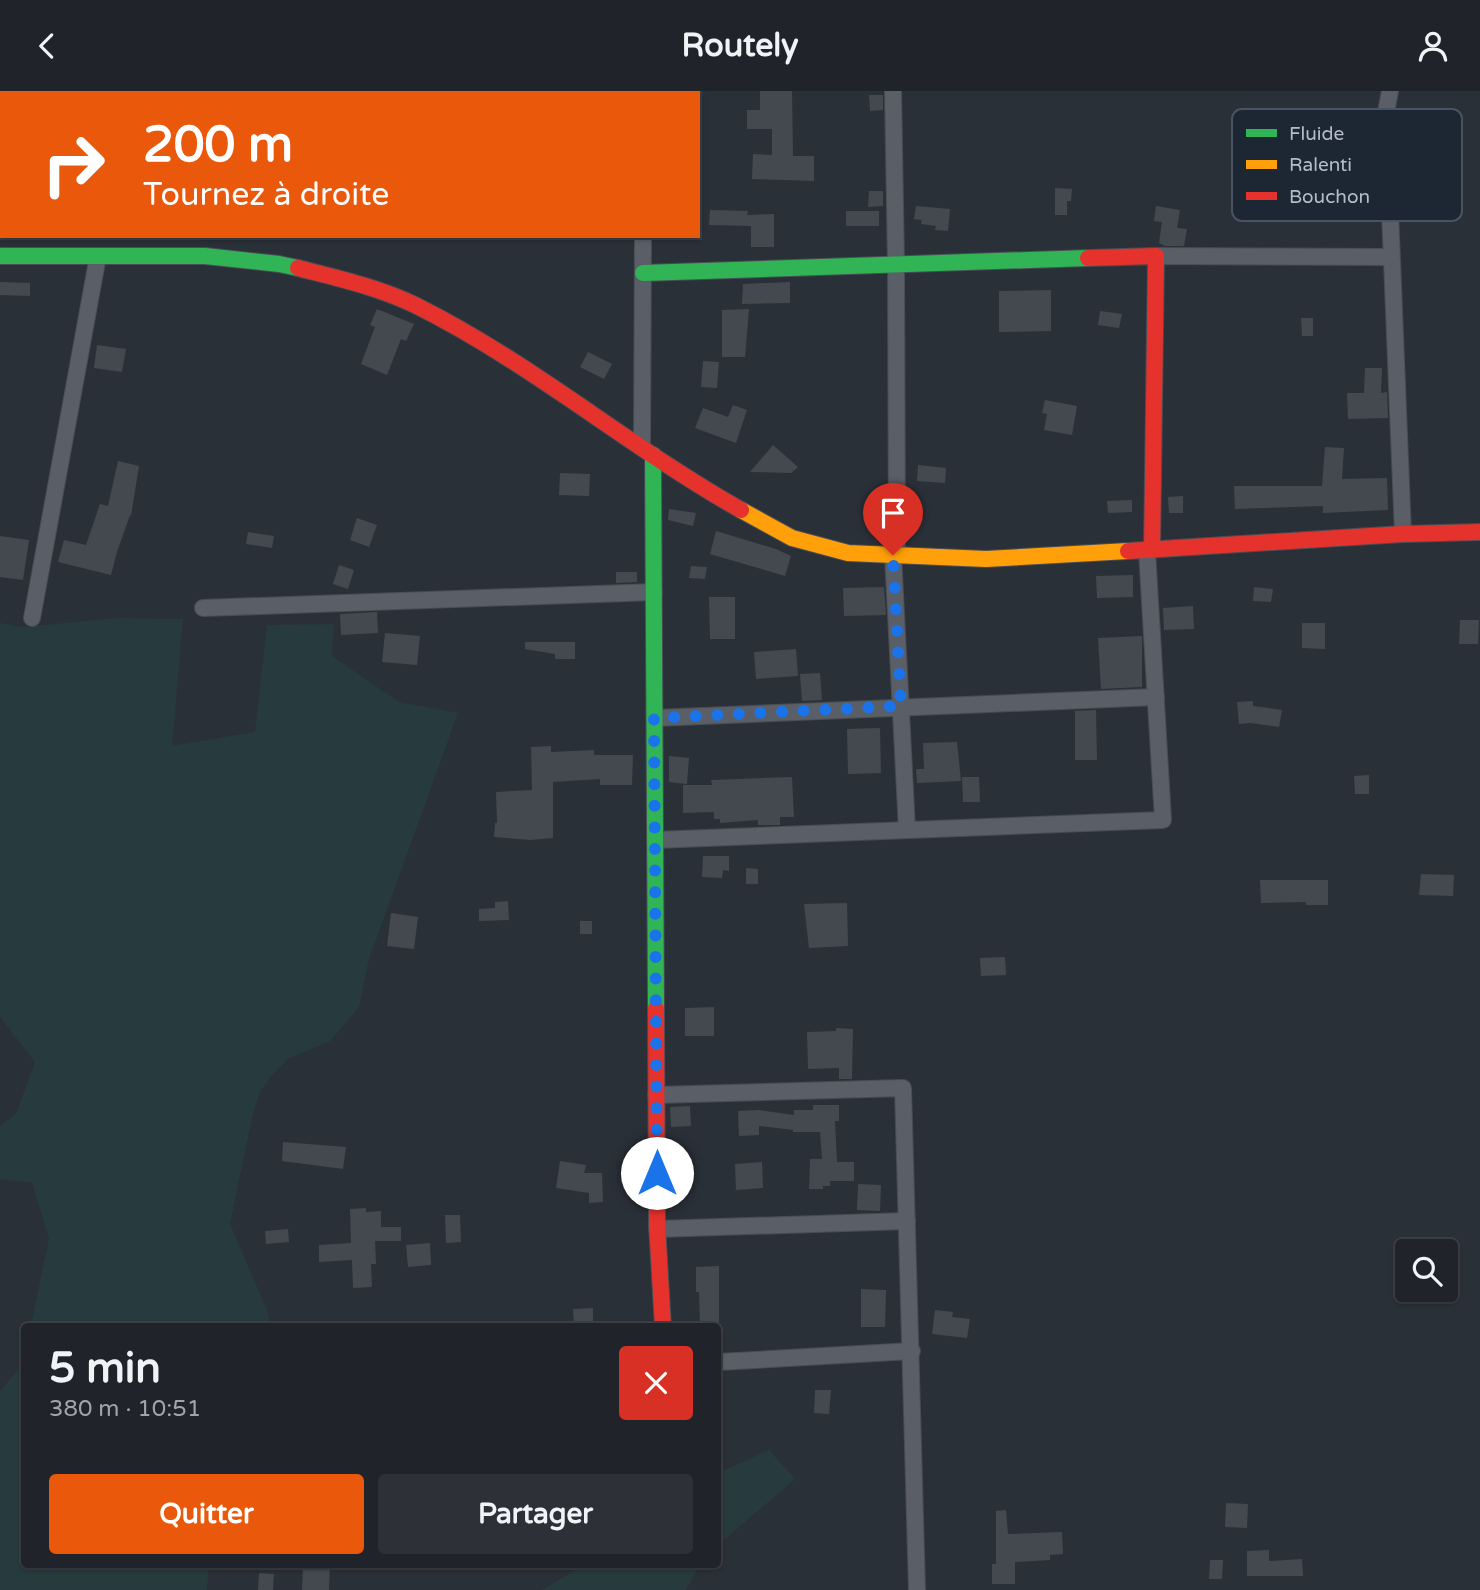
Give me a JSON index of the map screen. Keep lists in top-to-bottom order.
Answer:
{
  "legend": ["Fluide", "Ralenti", "Bouchon"],
  "page": {
    "header": "Routely",
    "turn": ["200 m", "Tournez à droite"],
    "heading": ["5 min", "380 m · 10:51"],
    "buttons": ["Quitter", "Partager"]
  }
}
